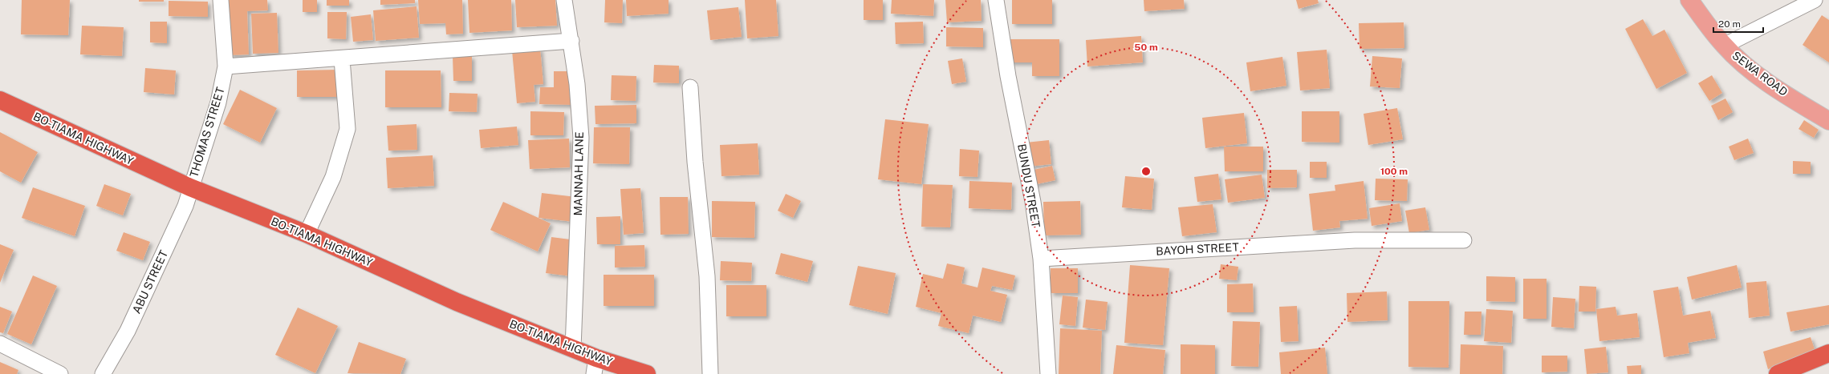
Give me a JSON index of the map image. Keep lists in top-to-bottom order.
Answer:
{
  "streets": {
    "highway": ["BO-TIAMA HIGHWAY"],
    "main road": ["SEWA ROAD"],
    "street": [
      "THOMAS STREET",
      "MANNAH LANE",
      "BUNDU STREET",
      "BAYOH STREET",
      "ABU STREET"
    ]
  },
  "crossings": [
    ["THOMAS STREET", "BO-TIAMA HIGHWAY"],
    ["THOMAS STREET", "ABU STREET"],
    ["BO-TIAMA HIGHWAY", "MANNAH LANE"],
    ["BO-TIAMA HIGHWAY", "ABU STREET"],
    ["BUNDU STREET", "BAYOH STREET"]
  ],
  "scale_bar": "20 m",
  "rings": ["50 m", "100 m"]
}
